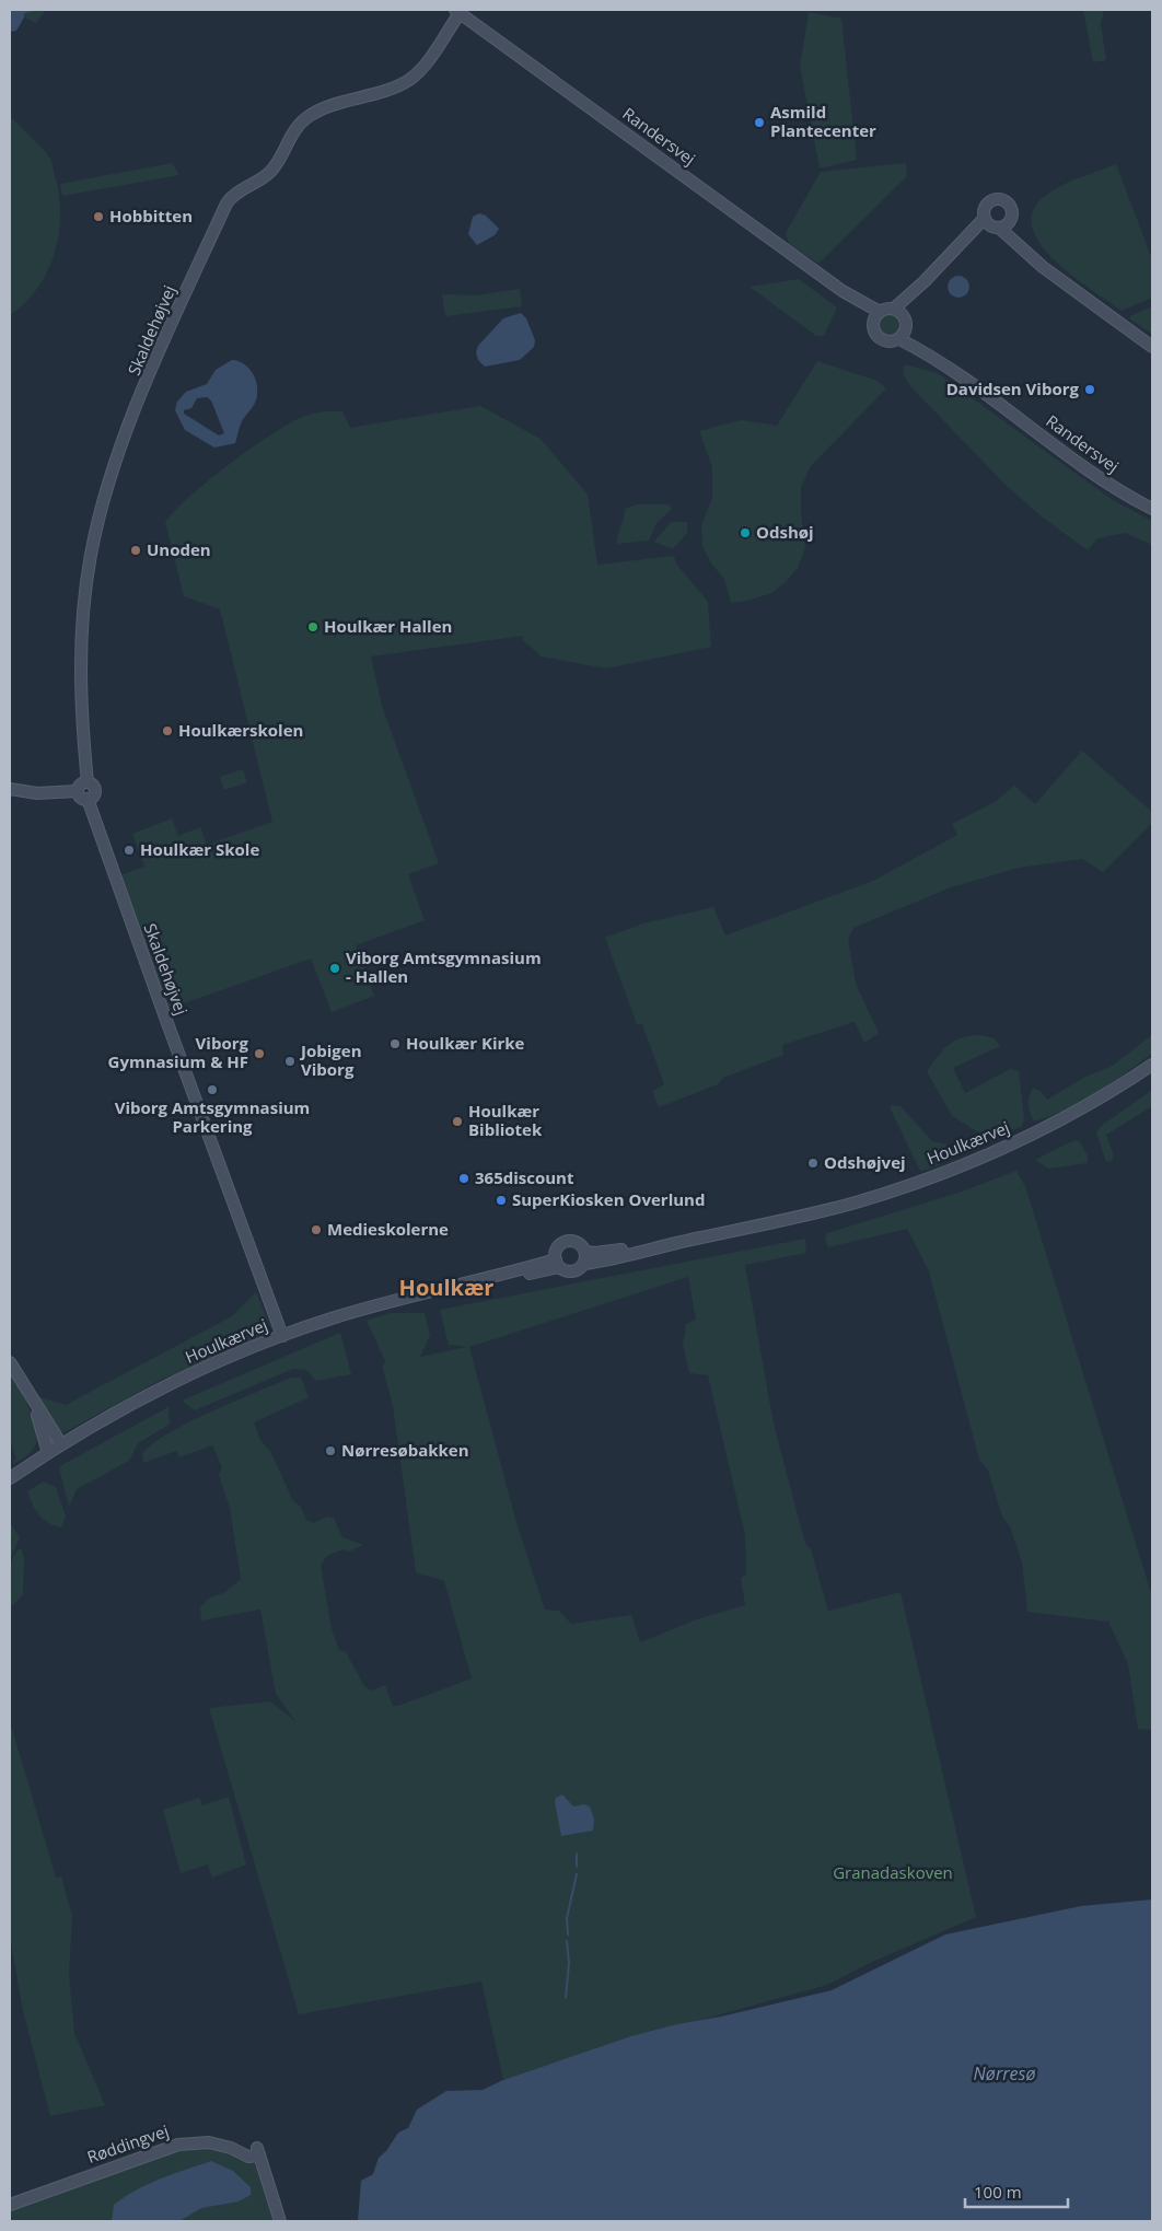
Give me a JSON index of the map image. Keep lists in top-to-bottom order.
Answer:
{
  "streets": {
    "street": [
      "Randersvej",
      "Skaldehøjvej",
      "Houlkærvej",
      "Røddingvej"
    ]
  },
  "crossings": [
    ["Randersvej", "Skaldehøjvej"],
    ["Skaldehøjvej", "Houlkærvej"]
  ],
  "districts": ["Houlkær"],
  "water": ["Nørresø"],
  "parks": ["Granadaskoven"],
  "places": [
    "Asmild Plantecenter",
    "Hobbitten",
    "Davidsen Viborg",
    "Odshøj",
    "Unoden",
    "Houlkær Hallen",
    "Houlkærskolen",
    "Houlkær Skole",
    "Viborg Amtsgymnasium - Hallen",
    "Houlkær Kirke",
    "Viborg Gymnasium & HF",
    "Jobigen Viborg",
    "Viborg Amtsgymnasium Parkering",
    "Houlkær Bibliotek",
    "Odshøjvej",
    "365discount",
    "SuperKiosken Overlund",
    "Medieskolerne",
    "Nørresøbakken"
  ],
  "scale_bar": "100 m"
}
